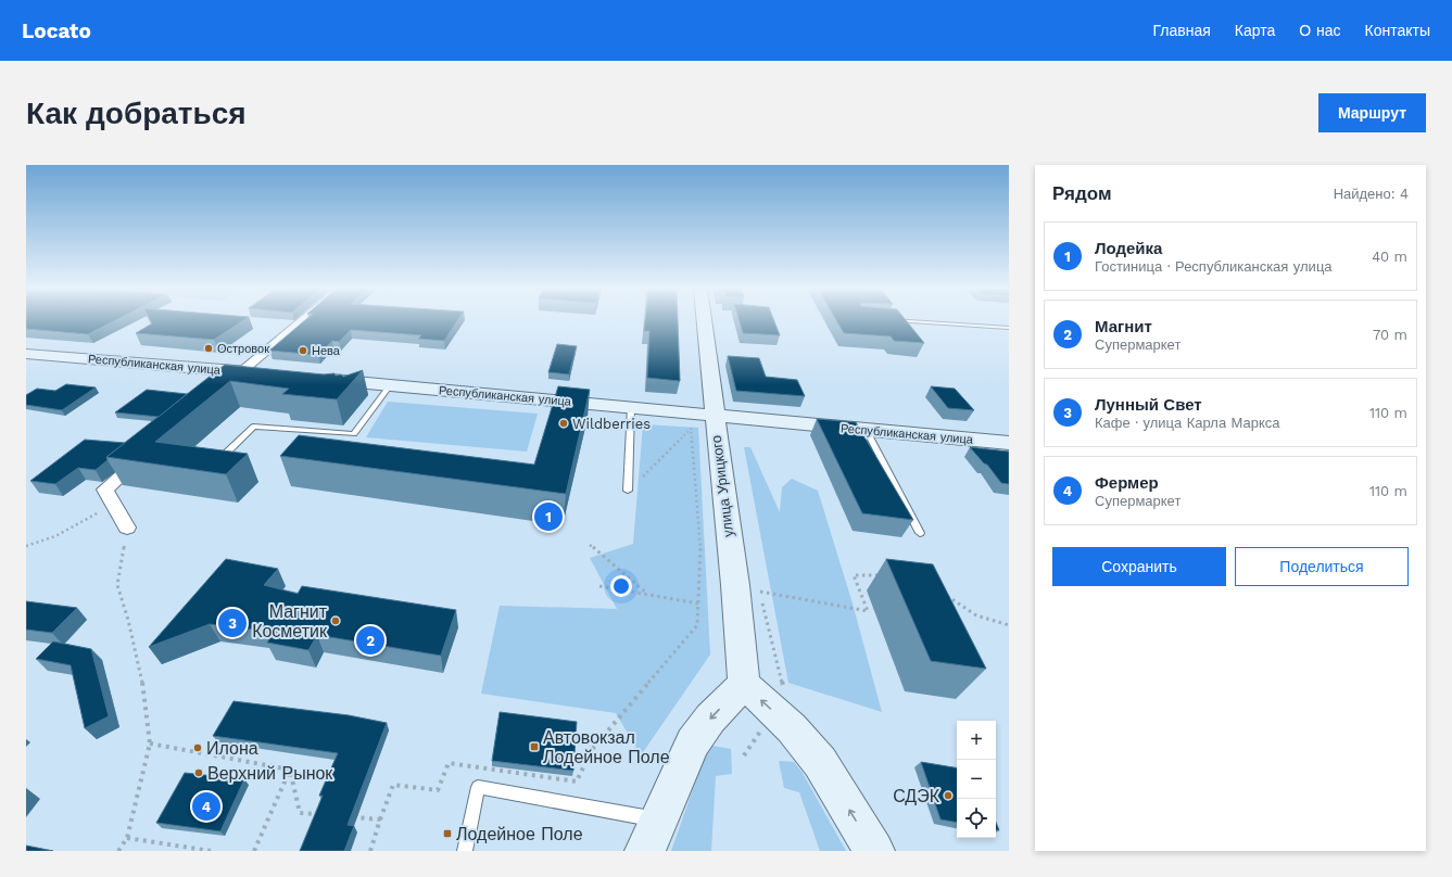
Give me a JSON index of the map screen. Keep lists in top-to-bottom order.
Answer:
{
  "streets": {
    "street": ["Республиканская улица", "улица Урицкого"]
  },
  "crossings": [
    ["Республиканская улица", "улица Урицкого"]
  ],
  "places": {
    "other": [
      "Островок",
      "Нева",
      "Wildberries",
      "Магнит Косметик",
      "Илона",
      "Верхний Рынок",
      "СДЭК"
    ],
    "transit": ["Автовокзал Лодейное Поле", "Лодейное Поле"]
  },
  "page": {
    "header": "Locato",
    "nav": [
      "Главная",
      "Карта",
      "О нас",
      "Контакты"
    ],
    "buttons": [
      "Маршрут",
      ["Сохранить", "Поделиться"]
    ],
    "title": "Как добраться",
    "heading": ["Рядом", "Найдено: 4"],
    "list": [
      {
        "mark": "1",
        "name": "Лодейка",
        "note": "Гостиница · Республиканская улица",
        "value": "40 m"
      },
      {
        "mark": "2",
        "name": "Магнит",
        "note": "Супермаркет",
        "value": "70 m"
      },
      {
        "mark": "3",
        "name": "Лунный Свет",
        "note": "Кафе · улица Карла Маркса",
        "value": "110 m"
      },
      {
        "mark": "4",
        "name": "Фермер",
        "note": "Супермаркет",
        "value": "110 m"
      }
    ],
    "pins": [
      "1",
      "3",
      "2",
      "4"
    ],
    "map_buttons": ["+", "−"]
  }
}
